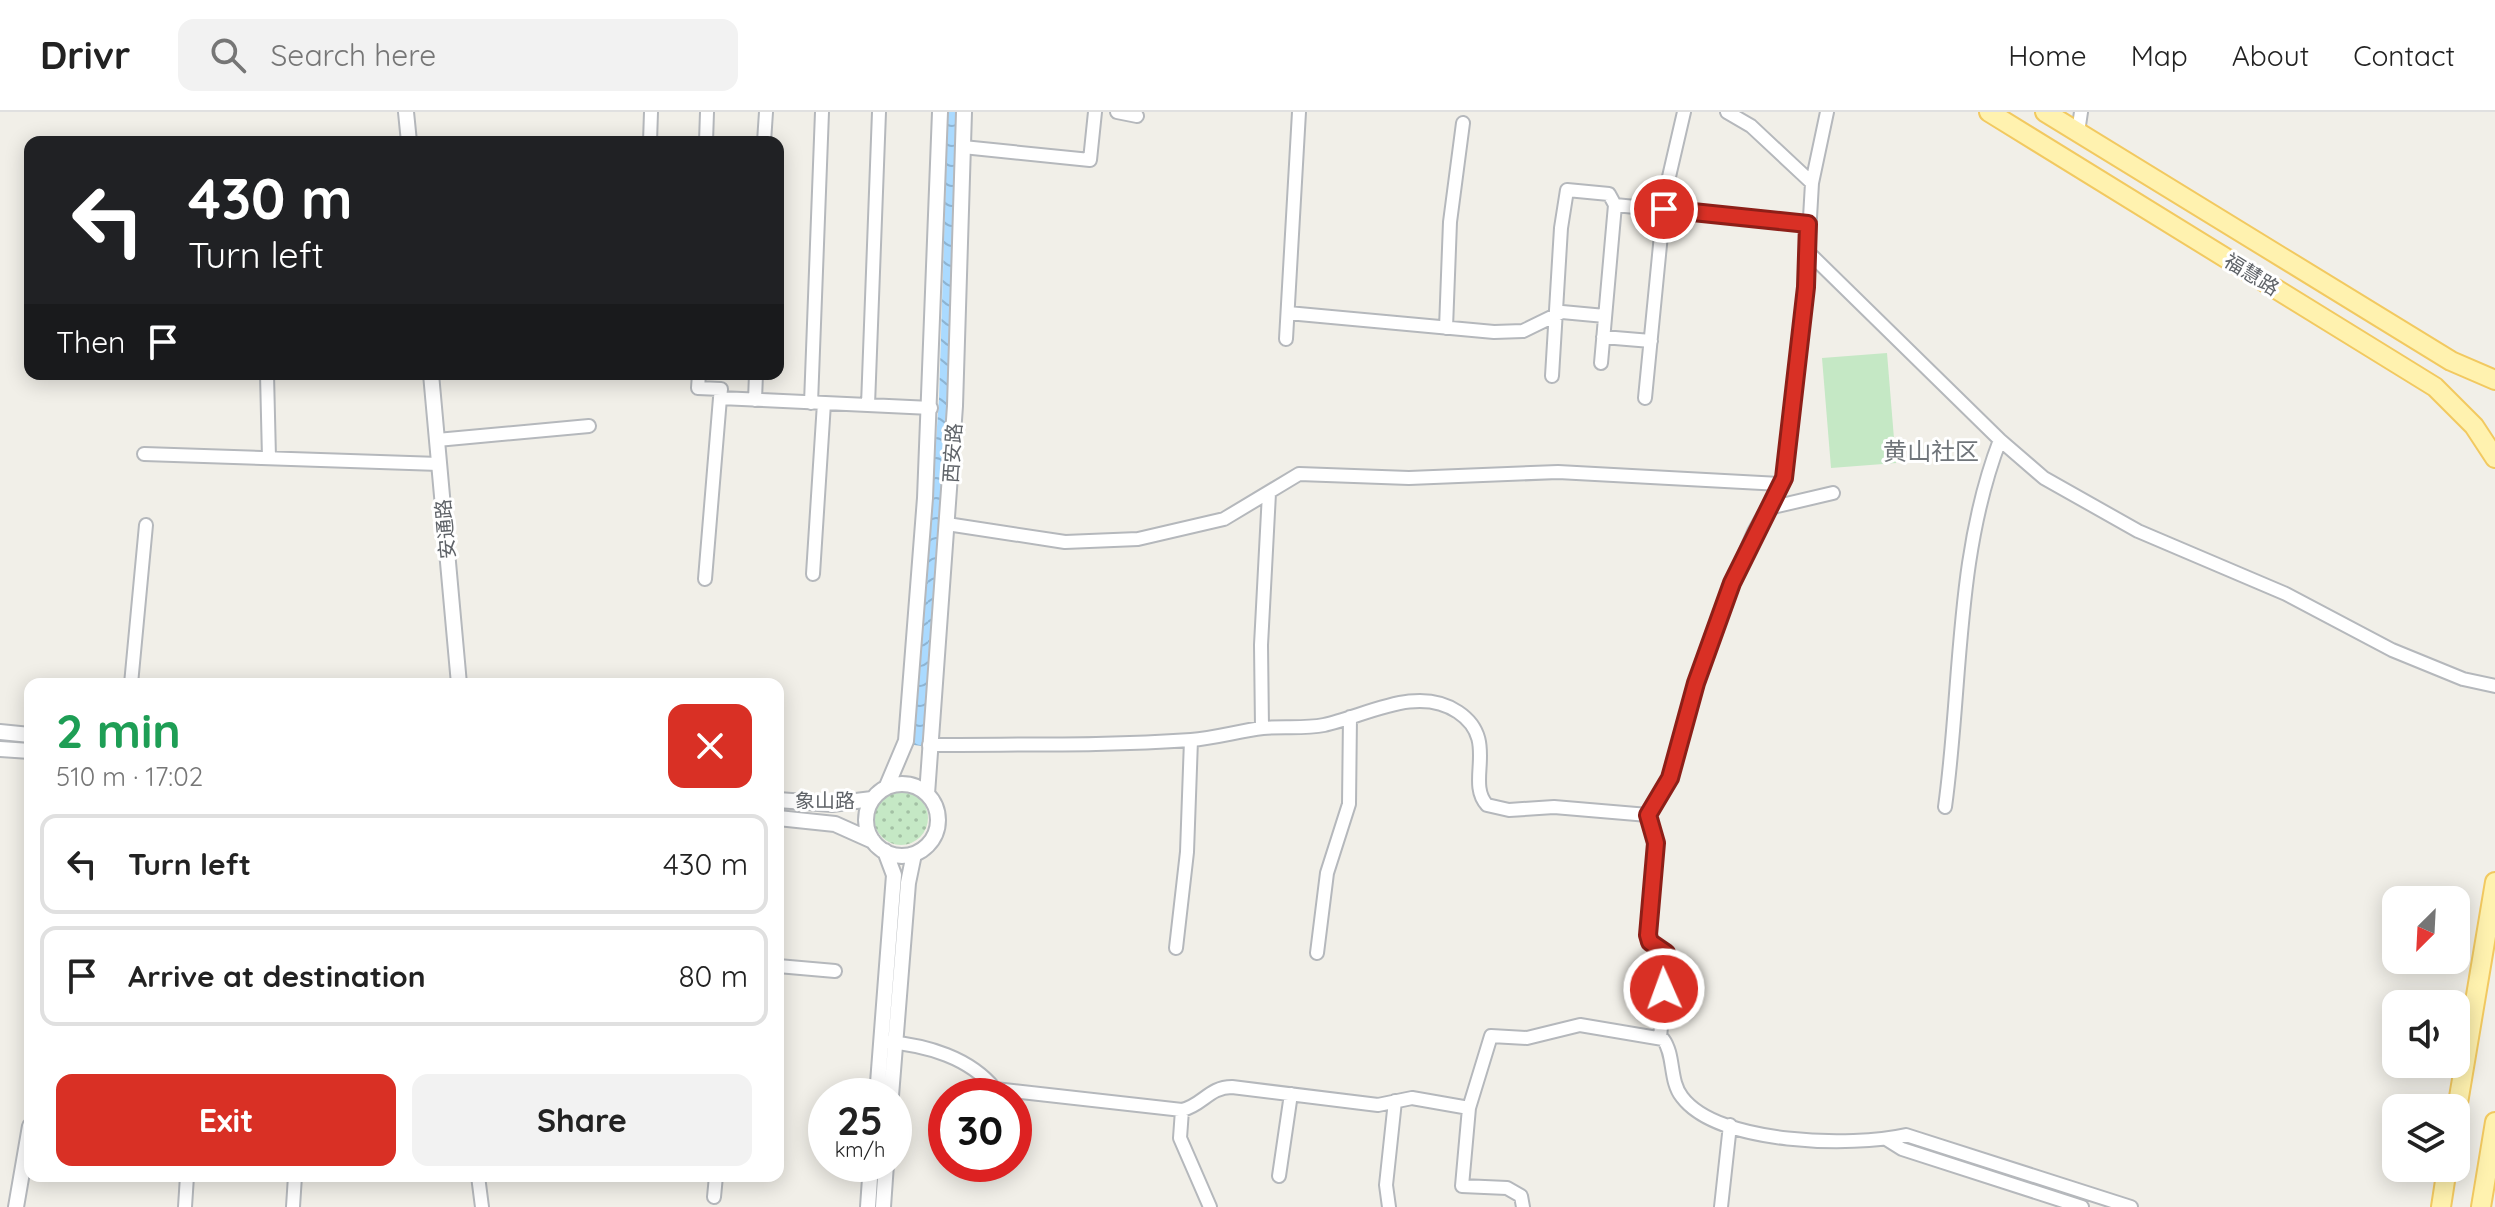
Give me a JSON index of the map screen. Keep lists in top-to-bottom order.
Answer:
{
  "streets": {
    "main road": ["福慧路"],
    "street": ["西安路", "安通路", "象山路"]
  },
  "crossings": [
    ["西安路", "象山路"]
  ],
  "districts": ["黄山社区"],
  "north": "bottom left",
  "page": {
    "header": "Drivr",
    "search": "Search here",
    "nav": [
      "Home",
      "Map",
      "About",
      "Contact"
    ],
    "turn": ["430 m", "Turn left"],
    "then": "Then",
    "heading": ["2 min", "510 m · 17:02"],
    "list": [
      {
        "name": "Turn left",
        "value": "430 m"
      },
      {
        "name": "Arrive at destination",
        "value": "80 m"
      }
    ],
    "buttons": ["Exit", "Share"],
    "speed": "25 km/h",
    "limit": "30"
  }
}
